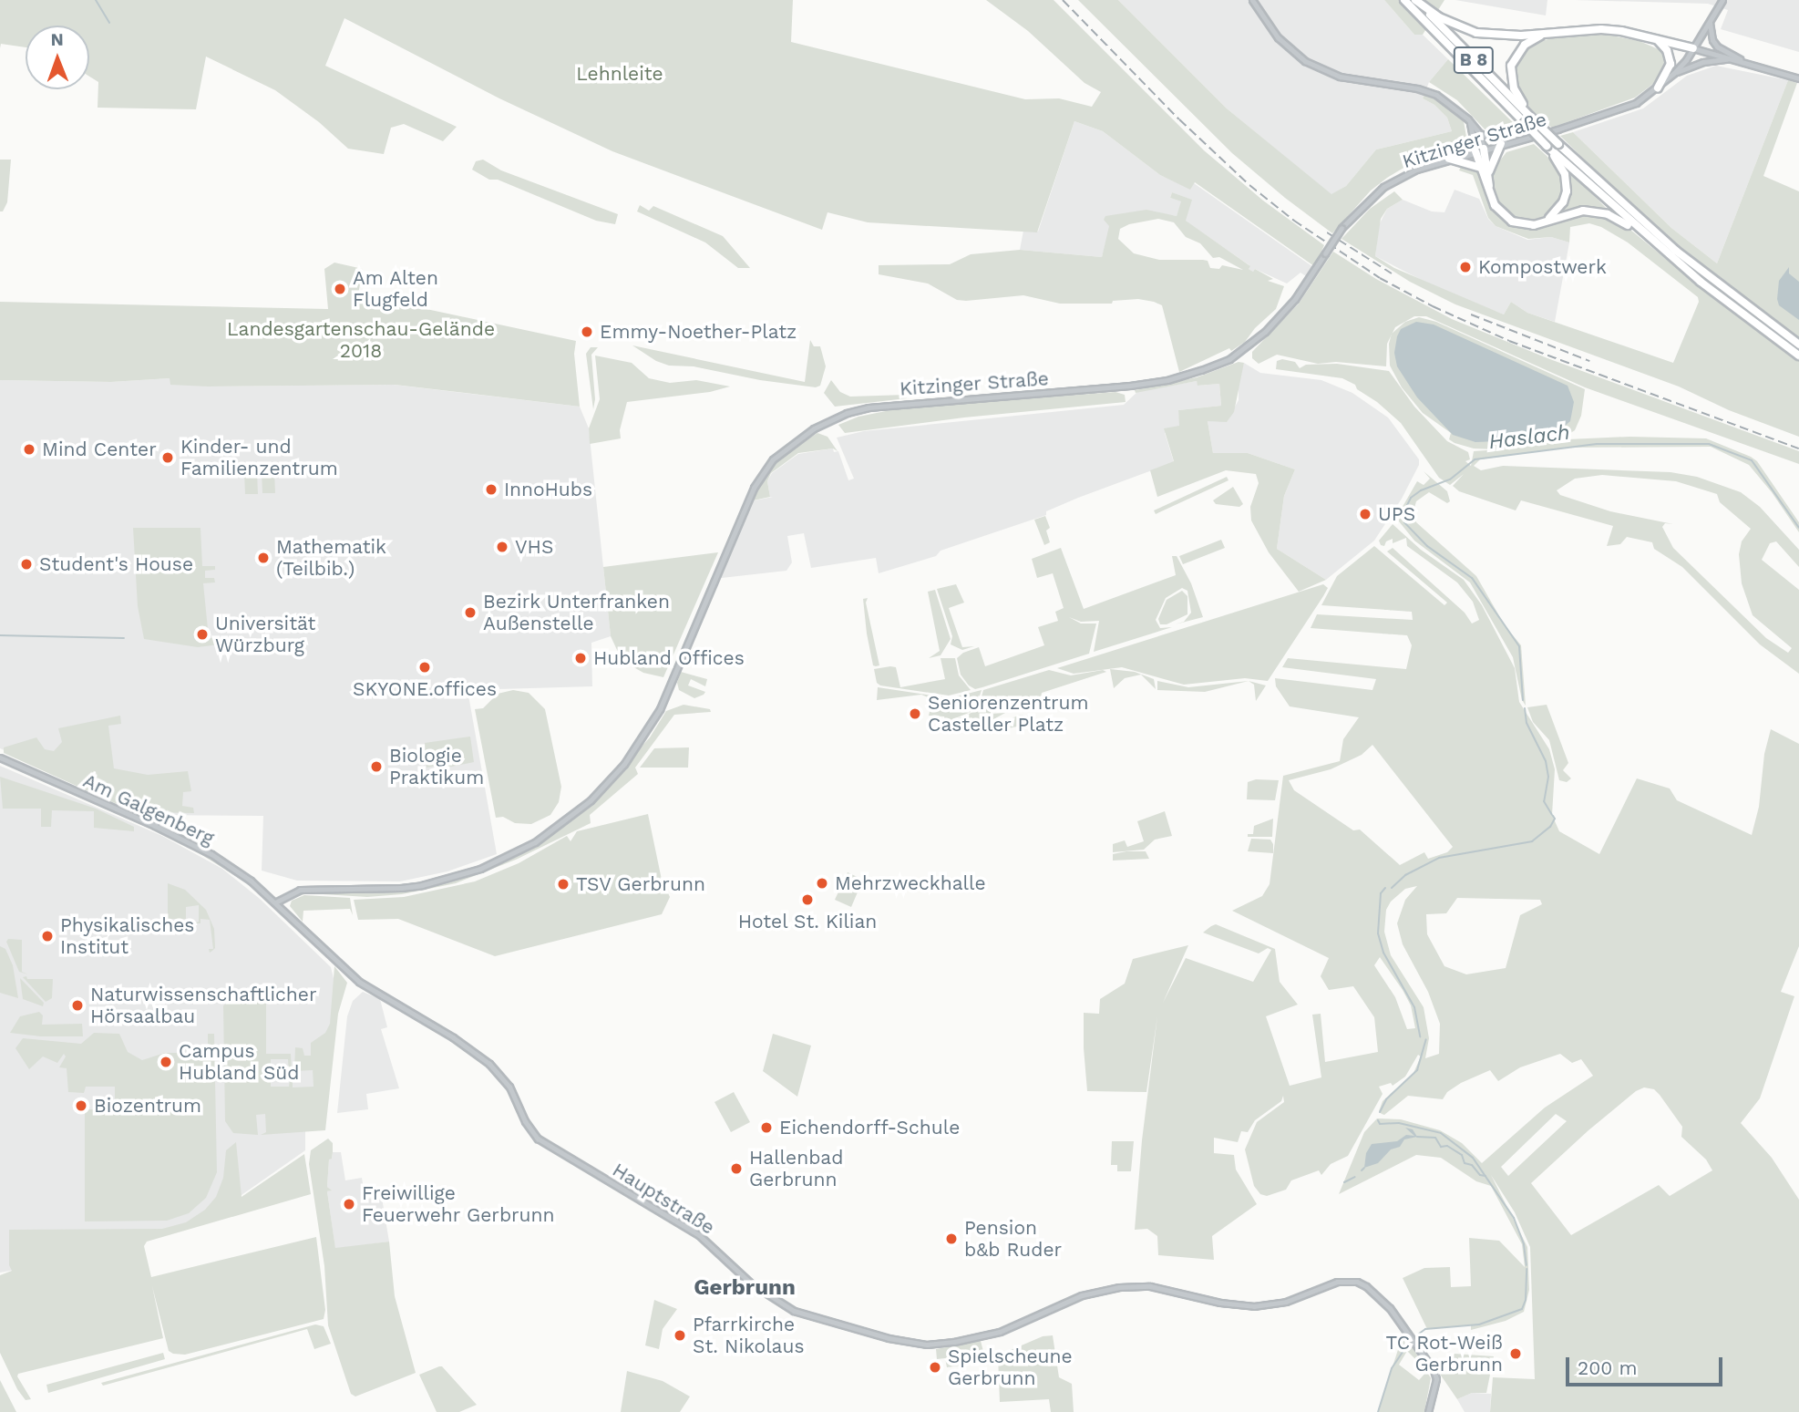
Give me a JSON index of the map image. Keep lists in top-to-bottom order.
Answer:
{
  "streets": {
    "highway": ["B 8"],
    "street": ["Kitzinger Straße", "Am Galgenberg", "Hauptstraße"]
  },
  "crossings": [
    ["Kitzinger Straße", "Am Galgenberg"],
    ["Am Galgenberg", "Hauptstraße"]
  ],
  "districts": ["Gerbrunn"],
  "water": ["Haslach"],
  "parks": ["Lehnleite", "Landesgartenschau-Gelände 2018"],
  "places": [
    "Kompostwerk",
    "Am Alten Flugfeld",
    "Emmy-Noether-Platz",
    "Mind Center",
    "Kinder- und Familienzentrum",
    "InnoHubs",
    "UPS",
    "VHS",
    "Mathematik (Teilbib.)",
    "Student's House",
    "Bezirk Unterfranken Außenstelle",
    "Universität Würzburg",
    "Hubland Offices",
    "SKYONE.offices",
    "Seniorenzentrum Casteller Platz",
    "Biologie Praktikum",
    "Mehrzweckhalle",
    "TSV Gerbrunn",
    "Hotel St. Kilian",
    "Physikalisches Institut",
    "Naturwissenschaftlicher Hörsaalbau",
    "Campus Hubland Süd",
    "Biozentrum",
    "Eichendorff-Schule",
    "Hallenbad Gerbrunn",
    "Freiwillige Feuerwehr Gerbrunn",
    "Pension b&b Ruder",
    "Pfarrkirche St. Nikolaus",
    "TC Rot-Weiß Gerbrunn",
    "Spielscheune Gerbrunn"
  ],
  "scale_bar": "200 m",
  "north": "top"
}
